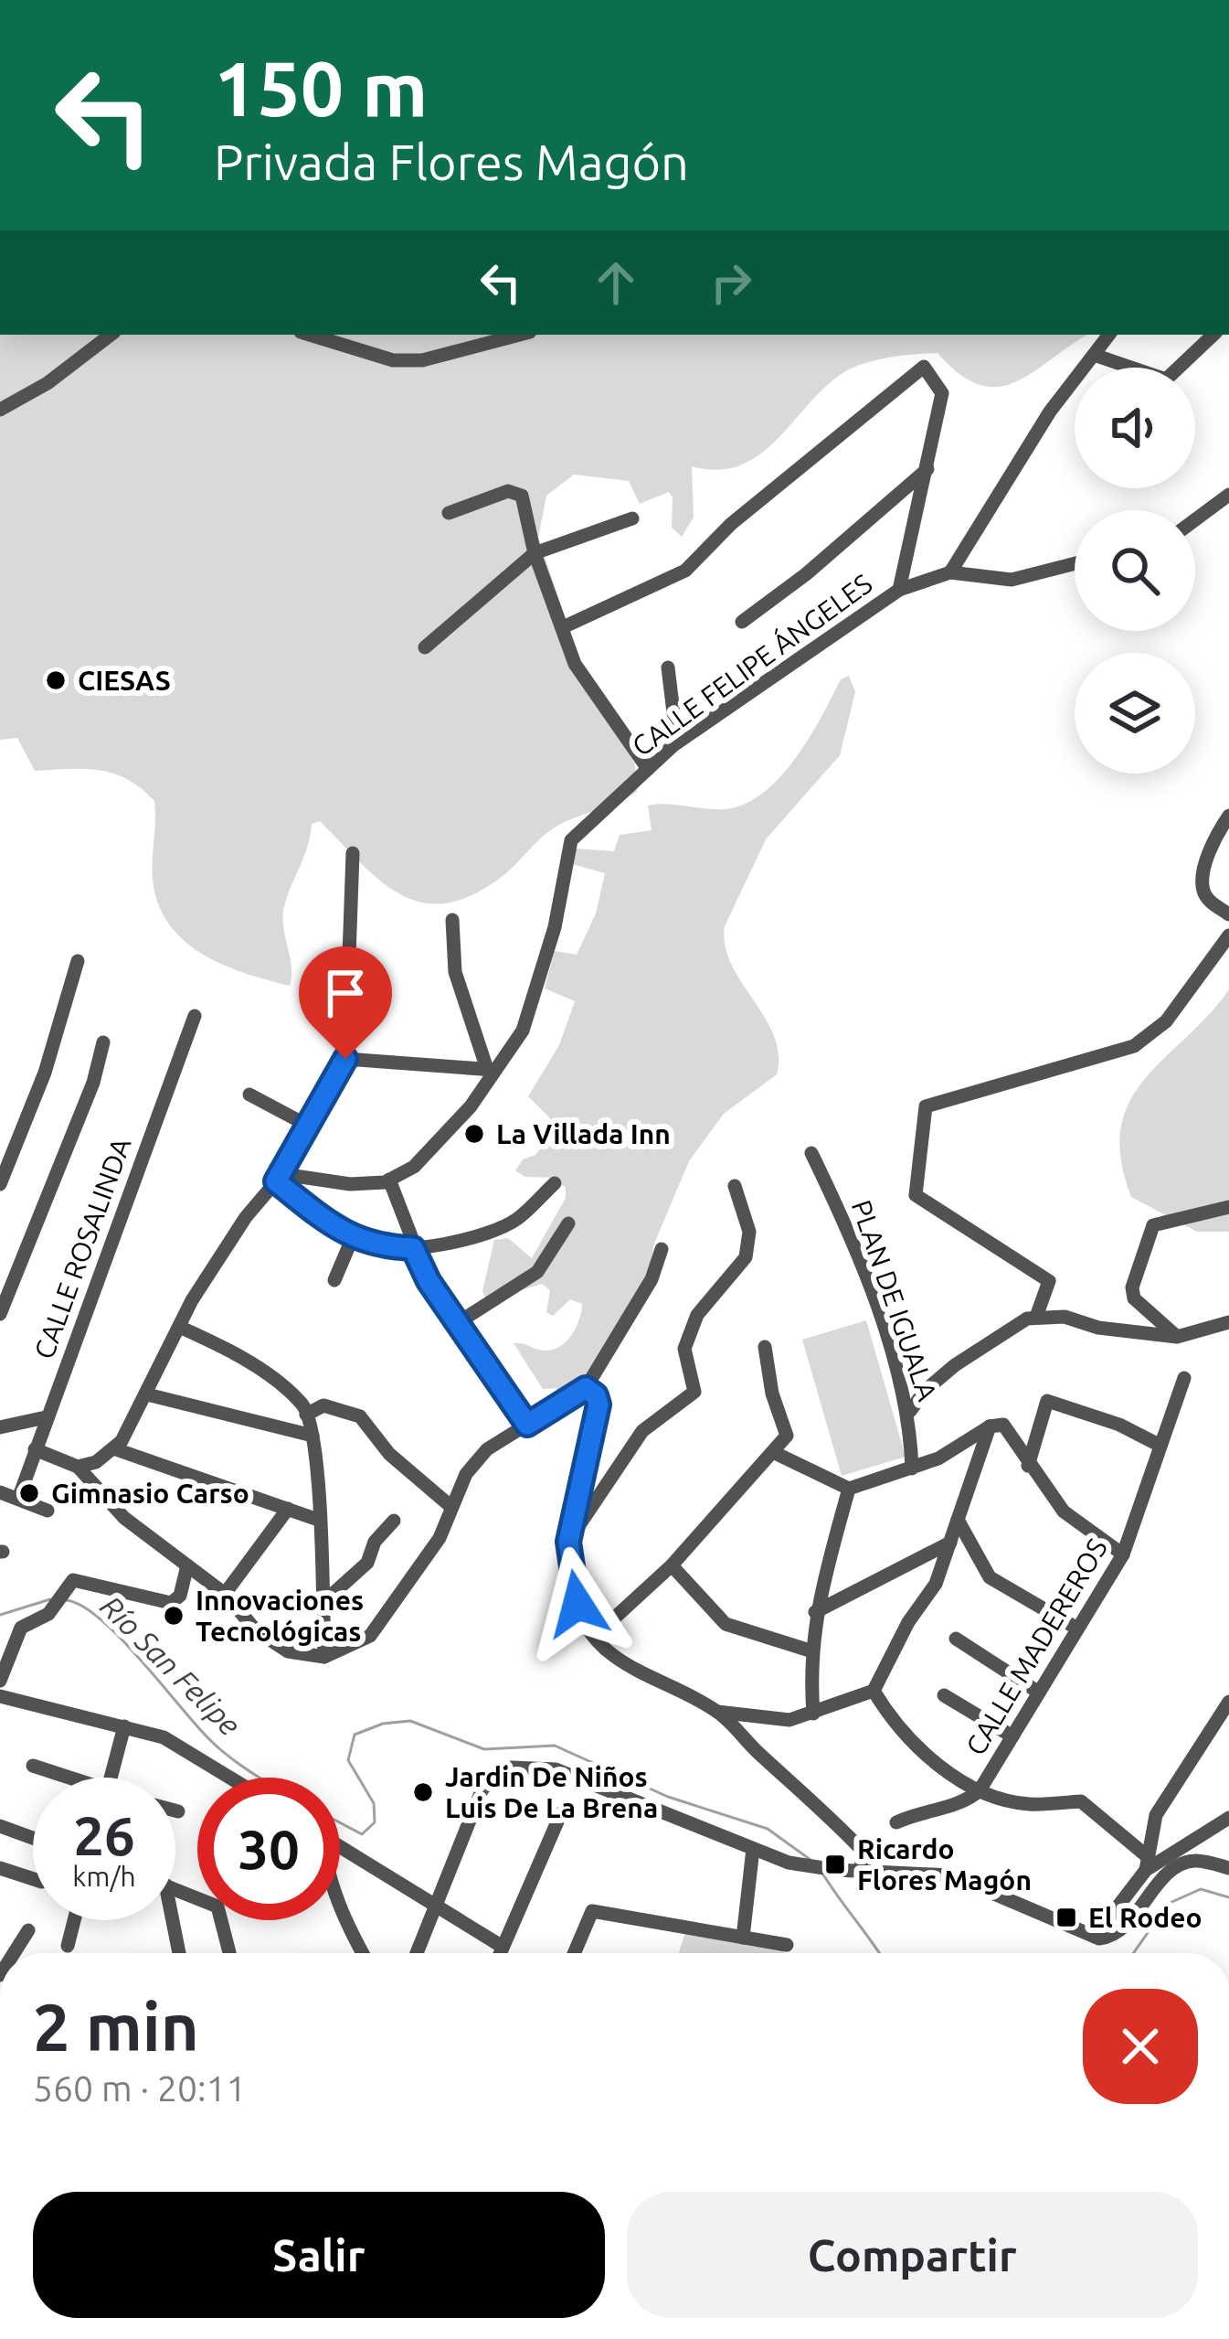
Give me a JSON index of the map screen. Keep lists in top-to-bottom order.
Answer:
{
  "streets": {
    "street": [
      "CALLE FELIPE ÁNGELES",
      "CALLE ROSALINDA",
      "PLAN DE IGUALA",
      "CALLE MADEREROS"
    ]
  },
  "water": ["Río San Felipe"],
  "places": {
    "other": [
      "CIESAS",
      "La Villada Inn",
      "Gimnasio Carso",
      "Innovaciones Tecnológicas",
      "Jardin De Niños Luis De La Brena"
    ],
    "transit": ["Ricardo Flores Magón", "El Rodeo"]
  },
  "page": {
    "turn": ["150 m", "Privada Flores Magón"],
    "speed": "26 km/h",
    "limit": "30",
    "heading": ["2 min", "560 m · 20:11"],
    "buttons": ["Salir", "Compartir"]
  }
}
